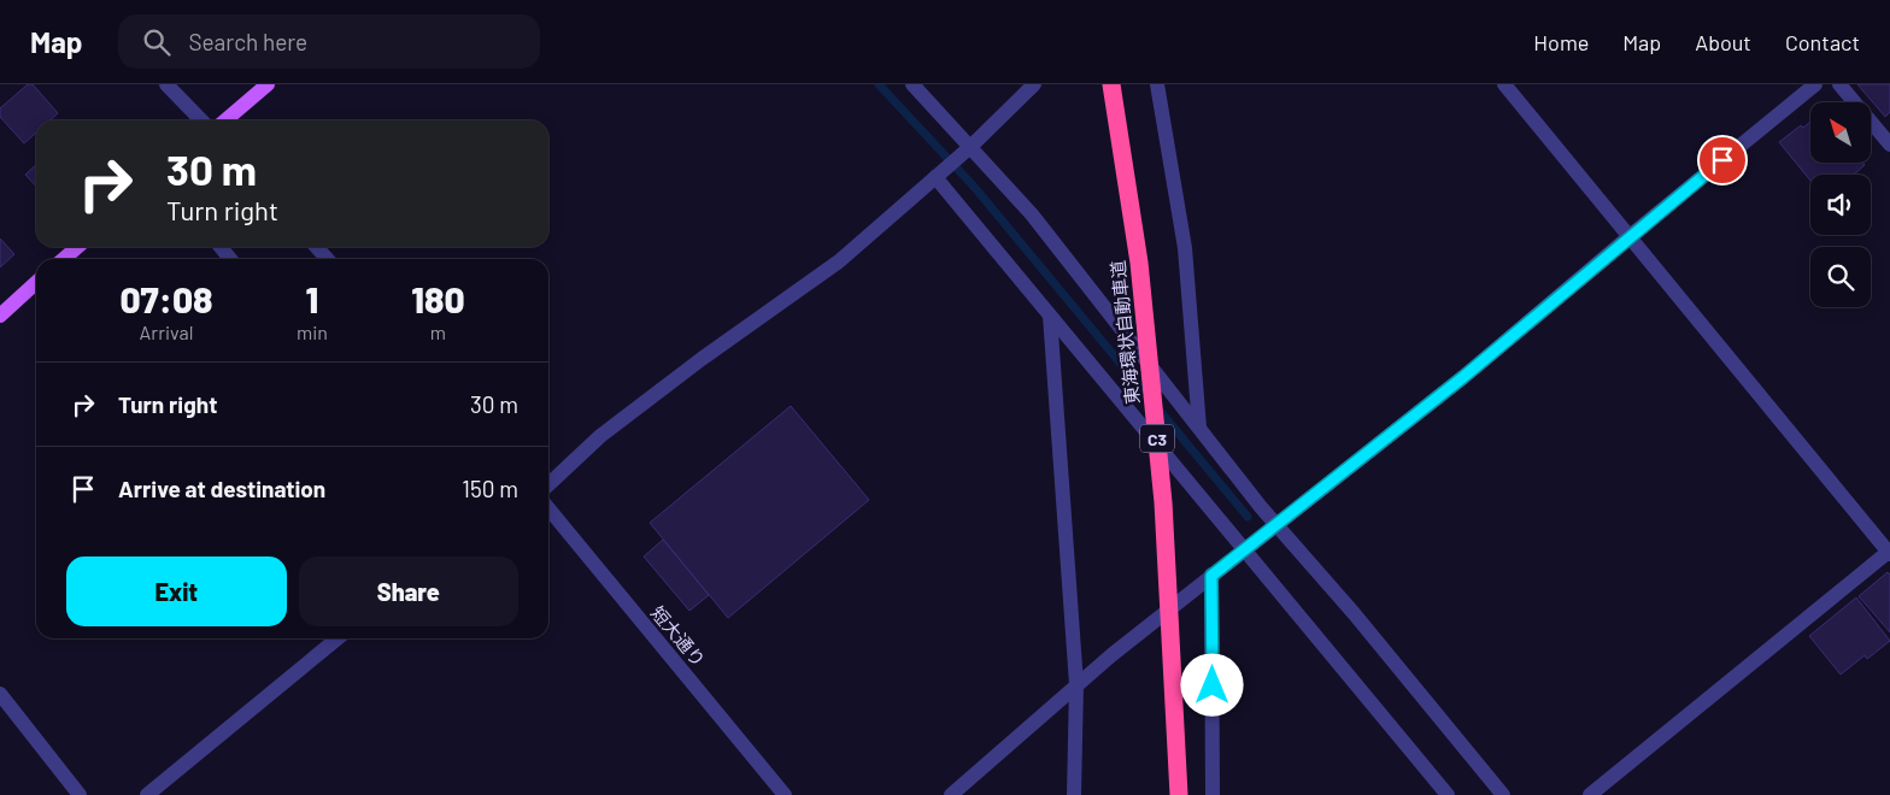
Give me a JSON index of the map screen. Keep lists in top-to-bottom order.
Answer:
{
  "streets": {
    "highway": ["東海環状自動車道", "C3"],
    "street": ["短大通り"]
  },
  "north": "top left",
  "page": {
    "header": "Map",
    "search": "Search here",
    "nav": [
      "Home",
      "Map",
      "About",
      "Contact"
    ],
    "turn": ["30 m", "Turn right"],
    "eta": [
      "07:08",
      "Arrival",
      "1",
      "min",
      "180",
      "m"
    ],
    "list": [
      {
        "name": "Turn right",
        "value": "30 m"
      },
      {
        "name": "Arrive at destination",
        "value": "150 m"
      }
    ],
    "buttons": ["Exit", "Share"]
  }
}
